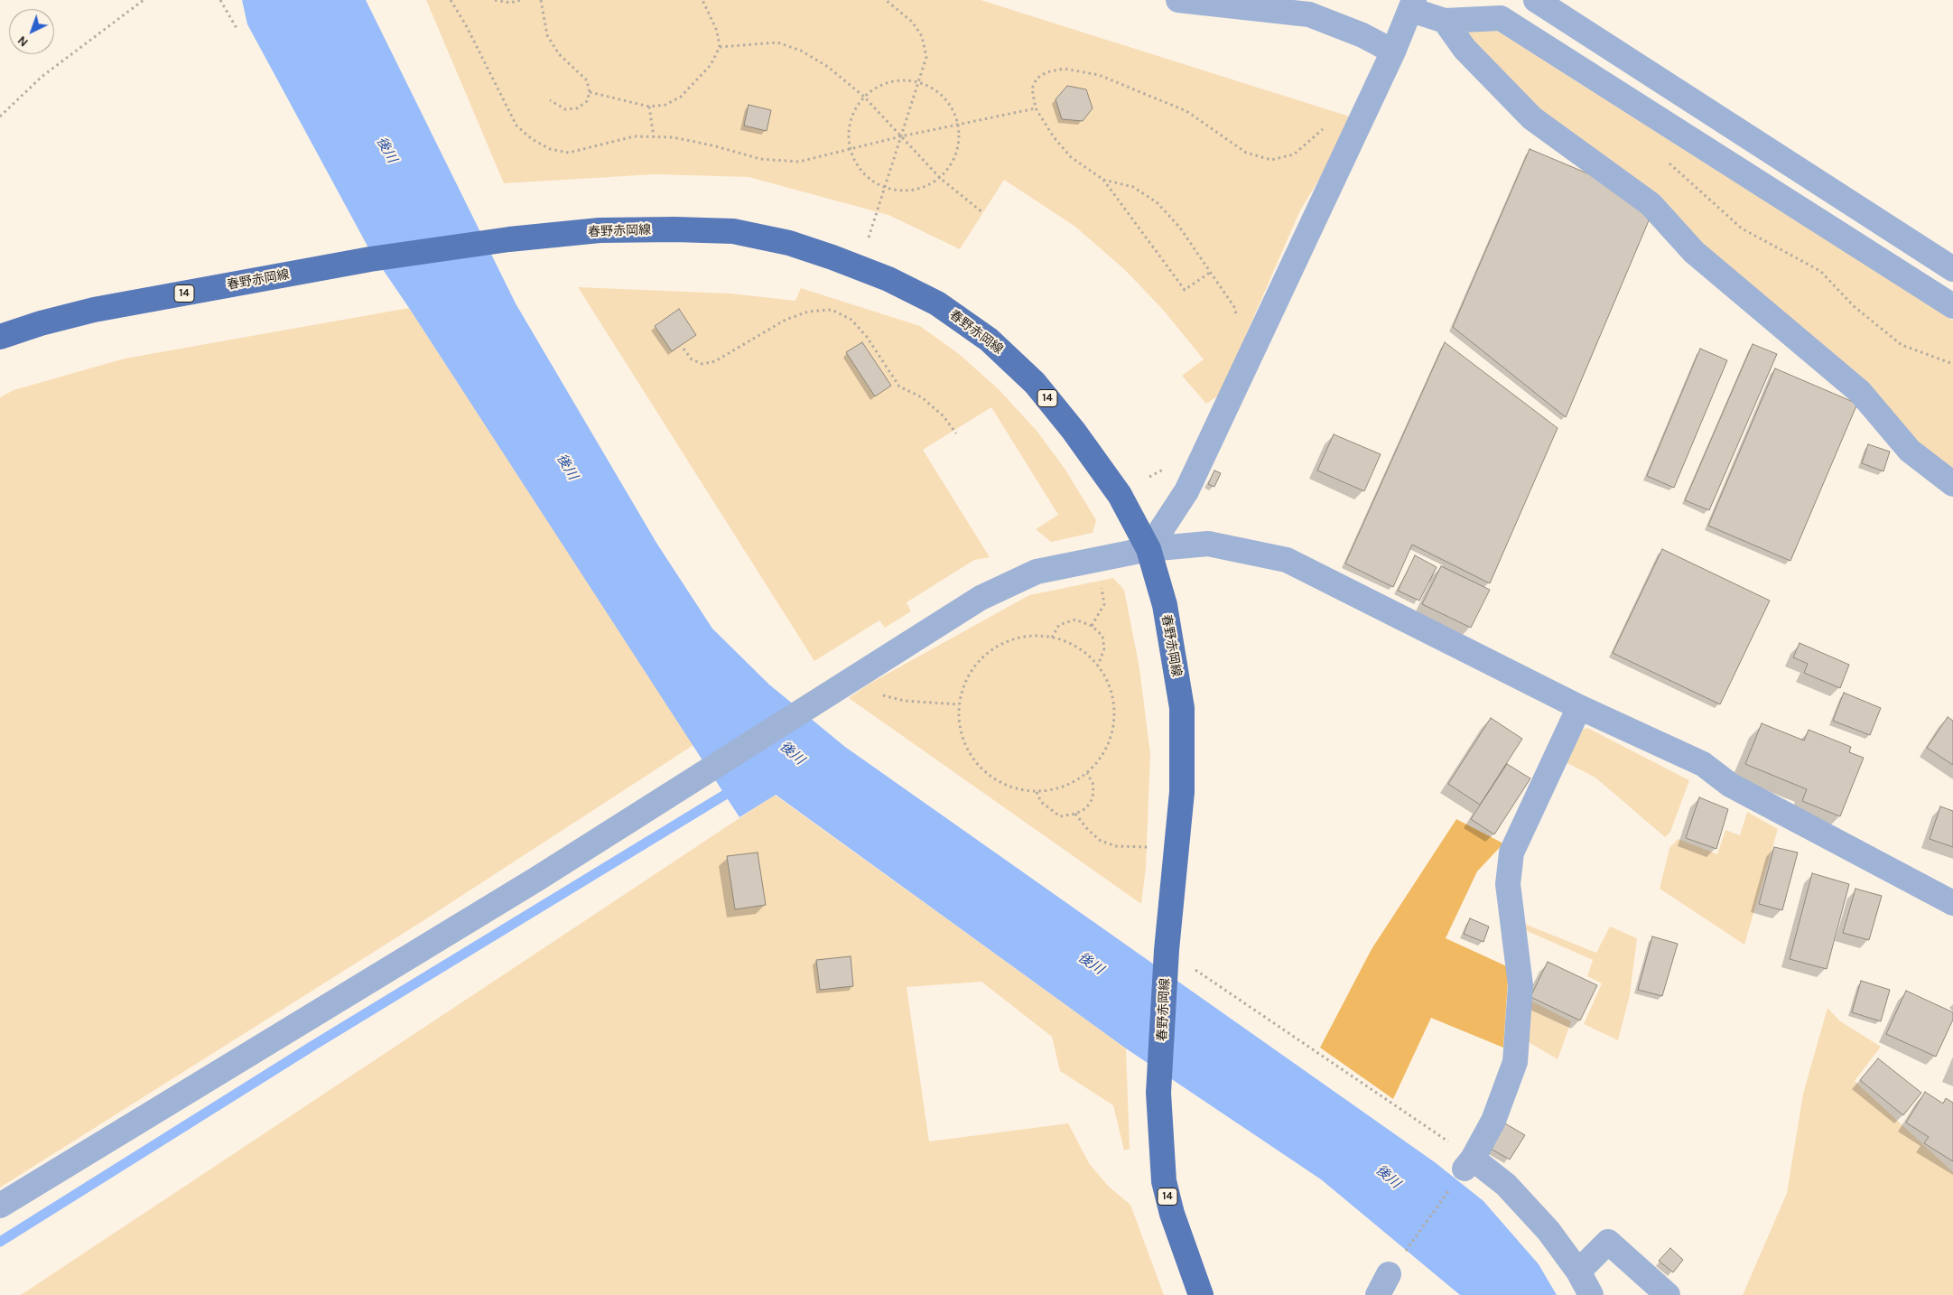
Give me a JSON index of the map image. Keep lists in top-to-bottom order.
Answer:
{
  "streets": {
    "main road": ["春野赤岡線", "14"]
  },
  "water": ["後川"],
  "north": "bottom left"
}
